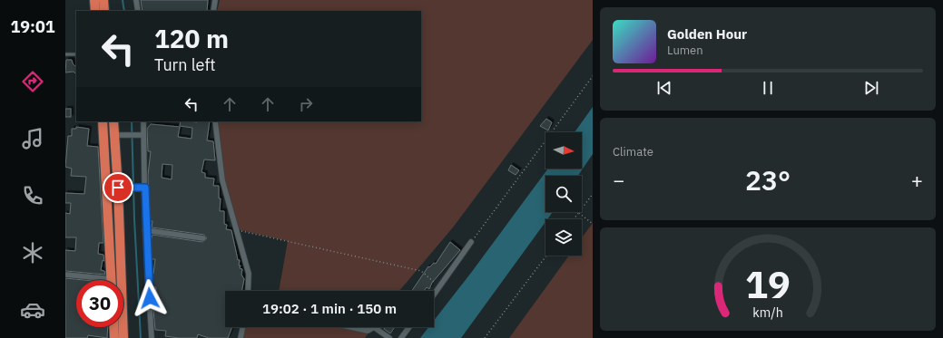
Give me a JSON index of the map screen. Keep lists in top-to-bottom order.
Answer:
{
  "north": "right",
  "page": {
    "tabs": "19:01",
    "turn": ["120 m", "Turn left"],
    "song": ["Golden Hour", "Lumen"],
    "tile": "Climate",
    "heat": ["−", "23°", "+"],
    "limit": "30",
    "trip": "19:02 · 1 min · 150 m",
    "gauge": ["19", "km/h"]
  }
}
